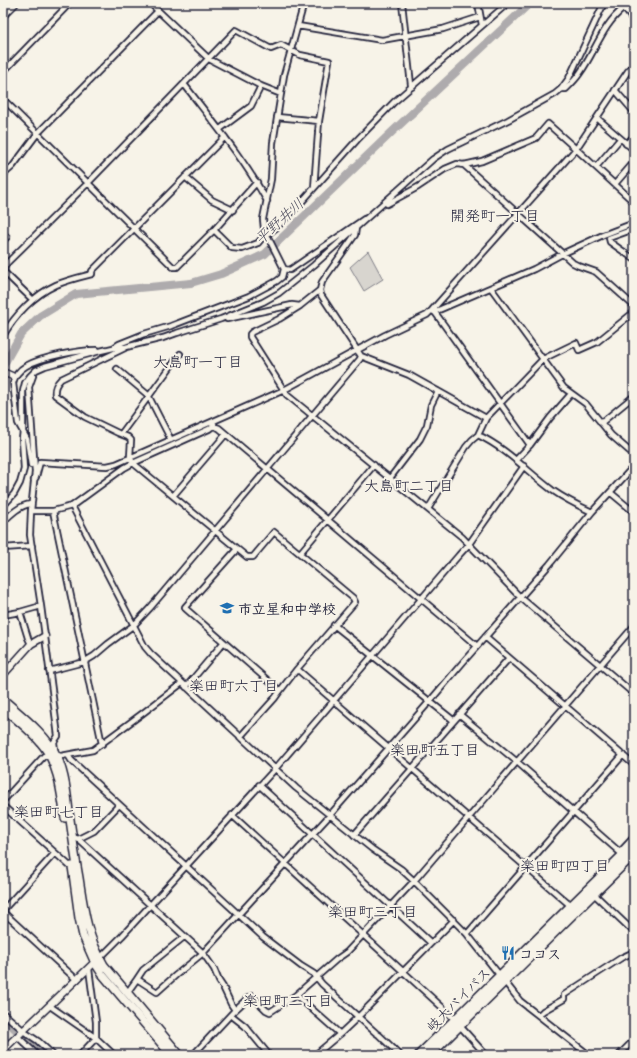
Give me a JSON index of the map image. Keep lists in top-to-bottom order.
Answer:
{
  "streets": {
    "highway": ["岐大バイパス"]
  },
  "districts": [
    "開発町一丁目",
    "大島町一丁目",
    "大島町二丁目",
    "楽田町六丁目",
    "楽田町五丁目",
    "楽田町七丁目",
    "楽田町四丁目",
    "楽田町三丁目",
    "楽田町二丁目"
  ],
  "water": ["平野井川"],
  "places": {
    "school or university": ["市立星和中学校"],
    "restaurant": ["ココス"]
  }
}
